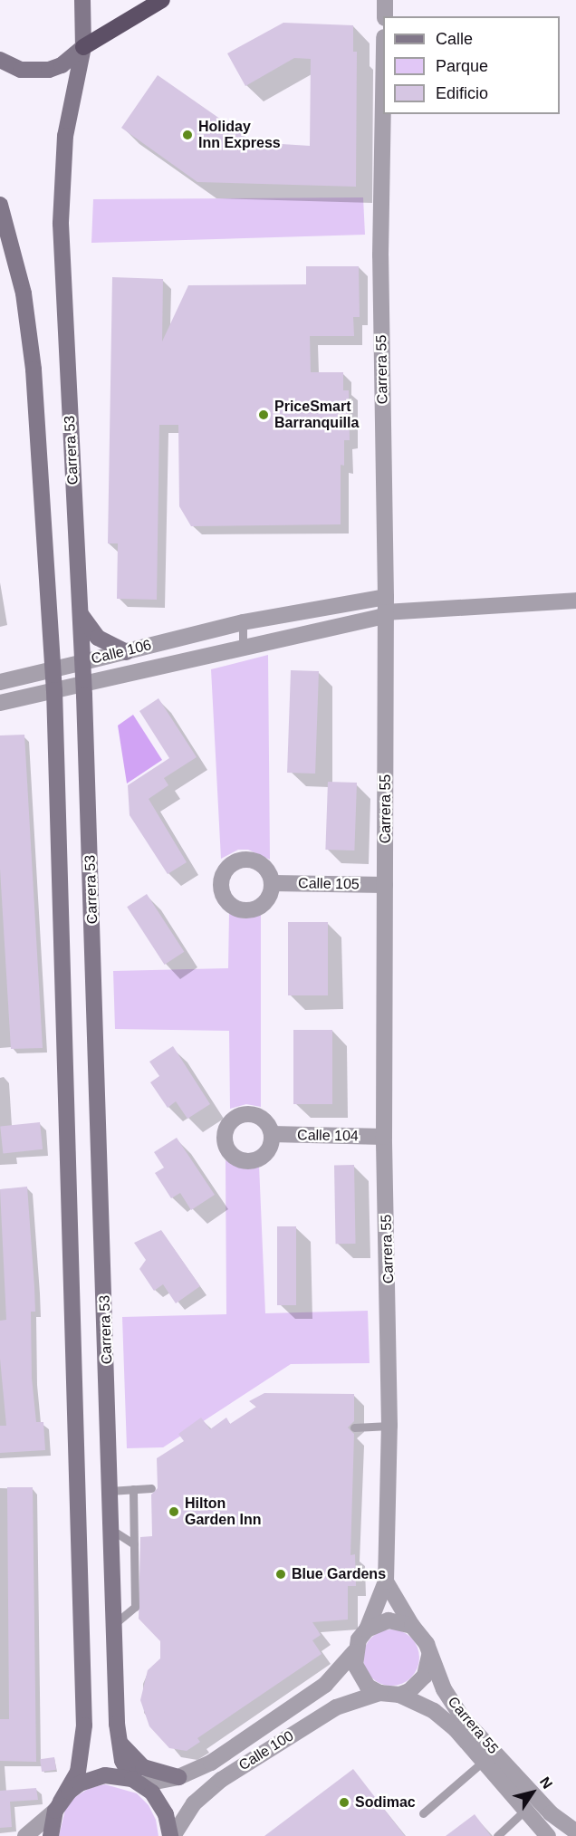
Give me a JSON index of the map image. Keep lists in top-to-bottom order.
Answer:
{
  "streets": {
    "main road": ["Carrera 53"],
    "street": [
      "Carrera 55",
      "Calle 106",
      "Calle 105",
      "Calle 104",
      "Calle 100"
    ]
  },
  "crossings": [
    ["Carrera 55", "Calle 106"],
    ["Carrera 55", "Calle 105"],
    ["Carrera 55", "Calle 104"],
    ["Carrera 55", "Calle 100"],
    ["Carrera 53", "Calle 106"],
    ["Carrera 53", "Calle 100"]
  ],
  "places": [
    "Holiday Inn Express",
    "PriceSmart Barranquilla",
    "Hilton Garden Inn",
    "Blue Gardens",
    "Sodimac"
  ],
  "legend": ["Calle", "Parque", "Edificio"],
  "north": "top right"
}
